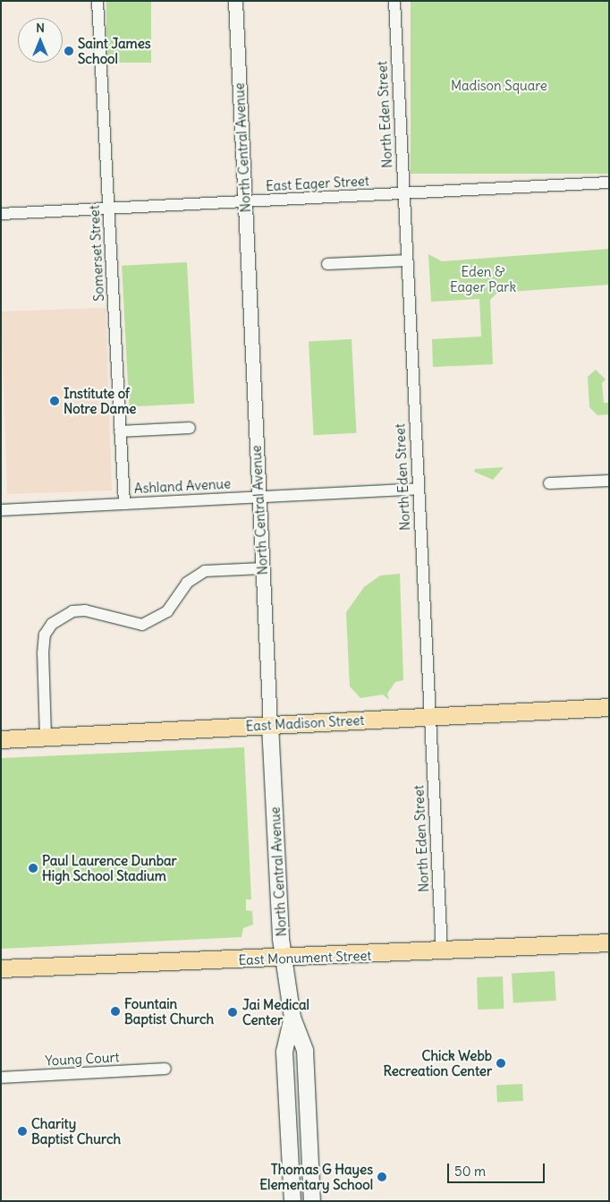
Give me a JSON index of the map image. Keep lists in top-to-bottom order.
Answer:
{
  "streets": {
    "main road": ["North Central Avenue", "East Madison Street", "East Monument Street"],
    "street": [
      "North Eden Street",
      "East Eager Street",
      "Somerset Street",
      "Ashland Avenue",
      "Young Court"
    ]
  },
  "crossings": [
    ["North Eden Street", "East Eager Street"],
    ["North Eden Street", "Ashland Avenue"],
    ["North Eden Street", "East Madison Street"],
    ["North Eden Street", "East Monument Street"],
    ["North Central Avenue", "East Eager Street"],
    ["North Central Avenue", "Ashland Avenue"],
    ["North Central Avenue", "East Madison Street"],
    ["North Central Avenue", "East Monument Street"],
    ["East Eager Street", "Somerset Street"],
    ["Somerset Street", "Ashland Avenue"]
  ],
  "parks": ["Madison Square", "Eden & Eager Park"],
  "places": [
    "Saint James School",
    "Institute of Notre Dame",
    "Paul Laurence Dunbar High School Stadium",
    "Fountain Baptist Church",
    "Jai Medical Center",
    "Chick Webb Recreation Center",
    "Charity Baptist Church",
    "Thomas G Hayes Elementary School"
  ],
  "scale_bar": "50 m",
  "north": "top"
}
